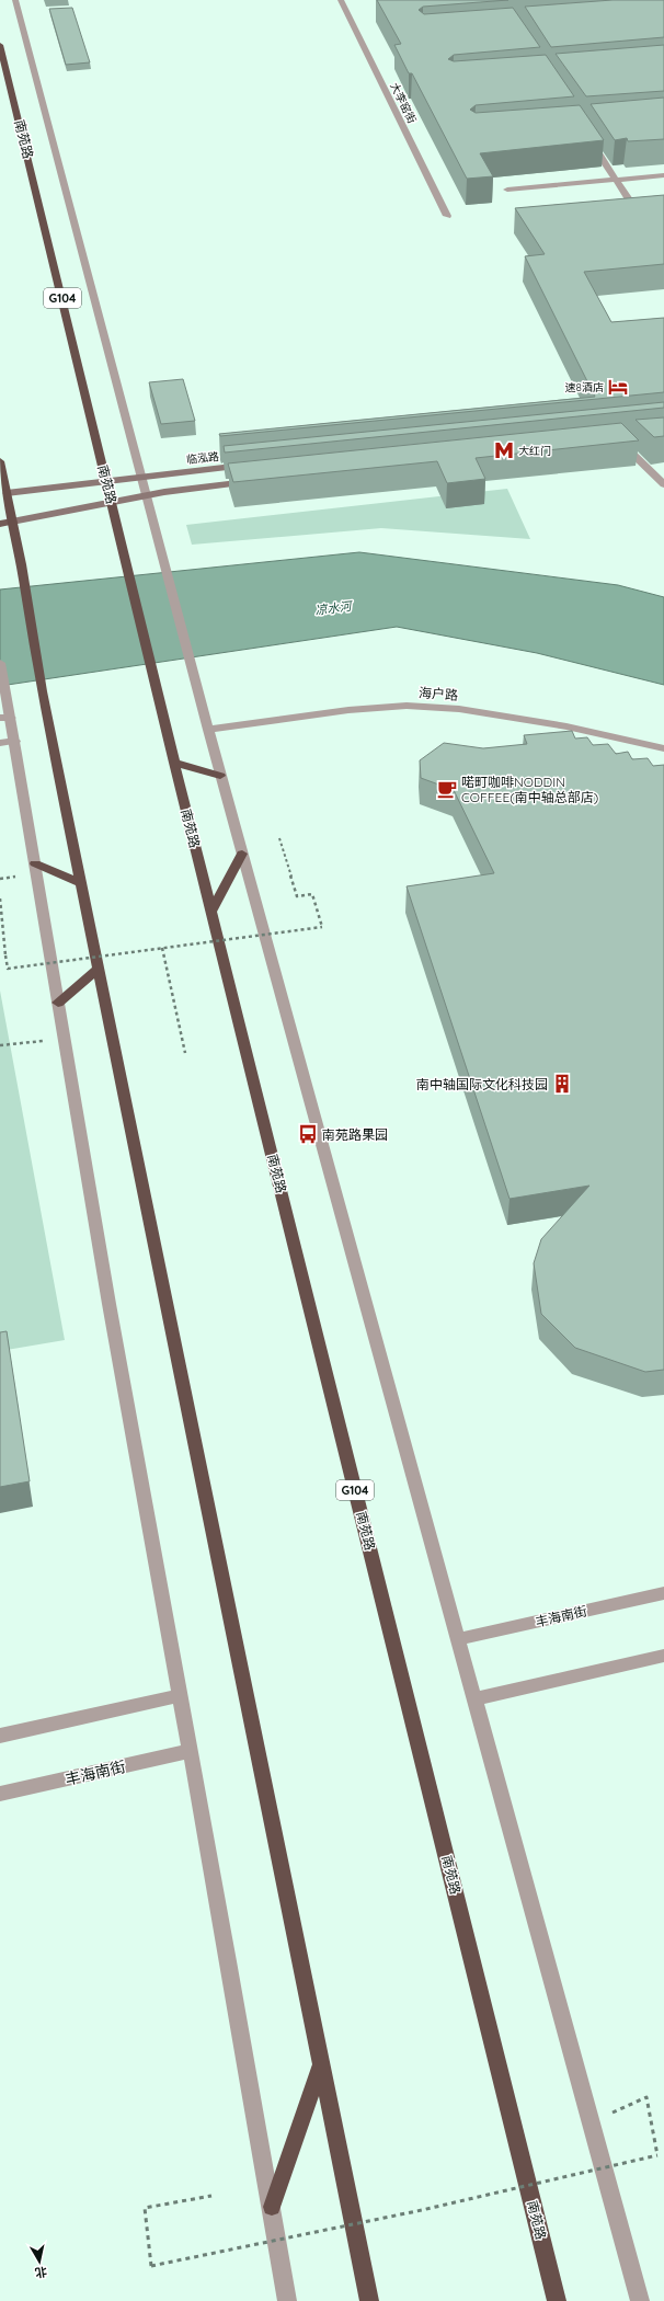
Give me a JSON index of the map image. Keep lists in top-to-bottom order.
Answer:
{
  "streets": {
    "highway": ["南苑路", "G104"],
    "main road": ["临泓路"],
    "street": ["大李窑街", "海户路", "丰海南街"]
  },
  "crossings": [
    ["南苑路", "临泓路"]
  ],
  "water": ["凉水河"],
  "places": {
    "hotel": ["速8酒店"],
    "metro station": ["大红门"],
    "cafe": ["喏町咖啡NODDIN COFFEE(南中轴总部店)"],
    "building": ["南中轴国际文化科技园"],
    "bus stop": ["南苑路果园"]
  },
  "north": "bottom"
}
